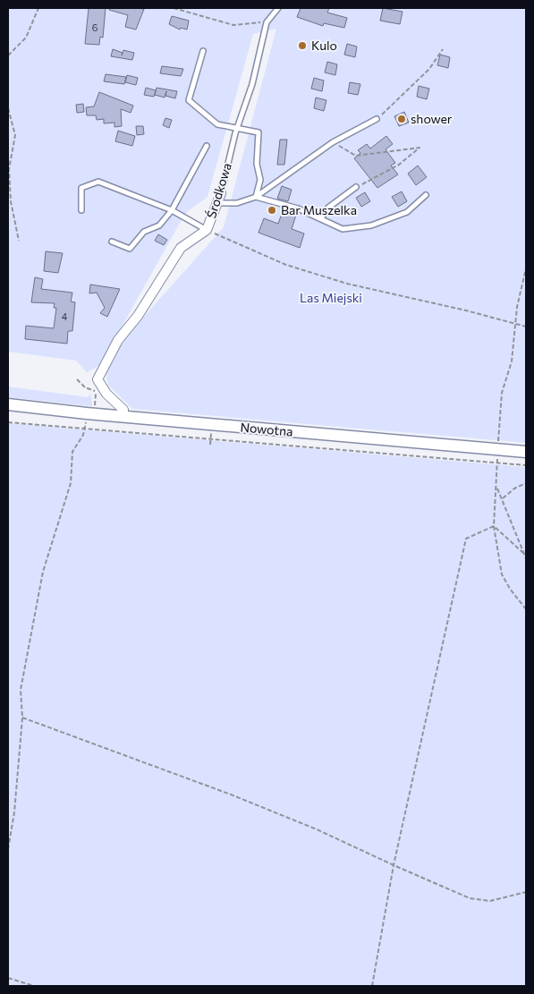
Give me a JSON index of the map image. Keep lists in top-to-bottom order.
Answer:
{
  "streets": {
    "street": ["Środkowa", "Nowotna"]
  },
  "crossings": [
    ["Środkowa", "Nowotna"]
  ],
  "parks": ["Las Miejski"],
  "places": ["Kulo", "shower", "Bar Muszelka"],
  "house_numbers": ["6", "4"]
}
